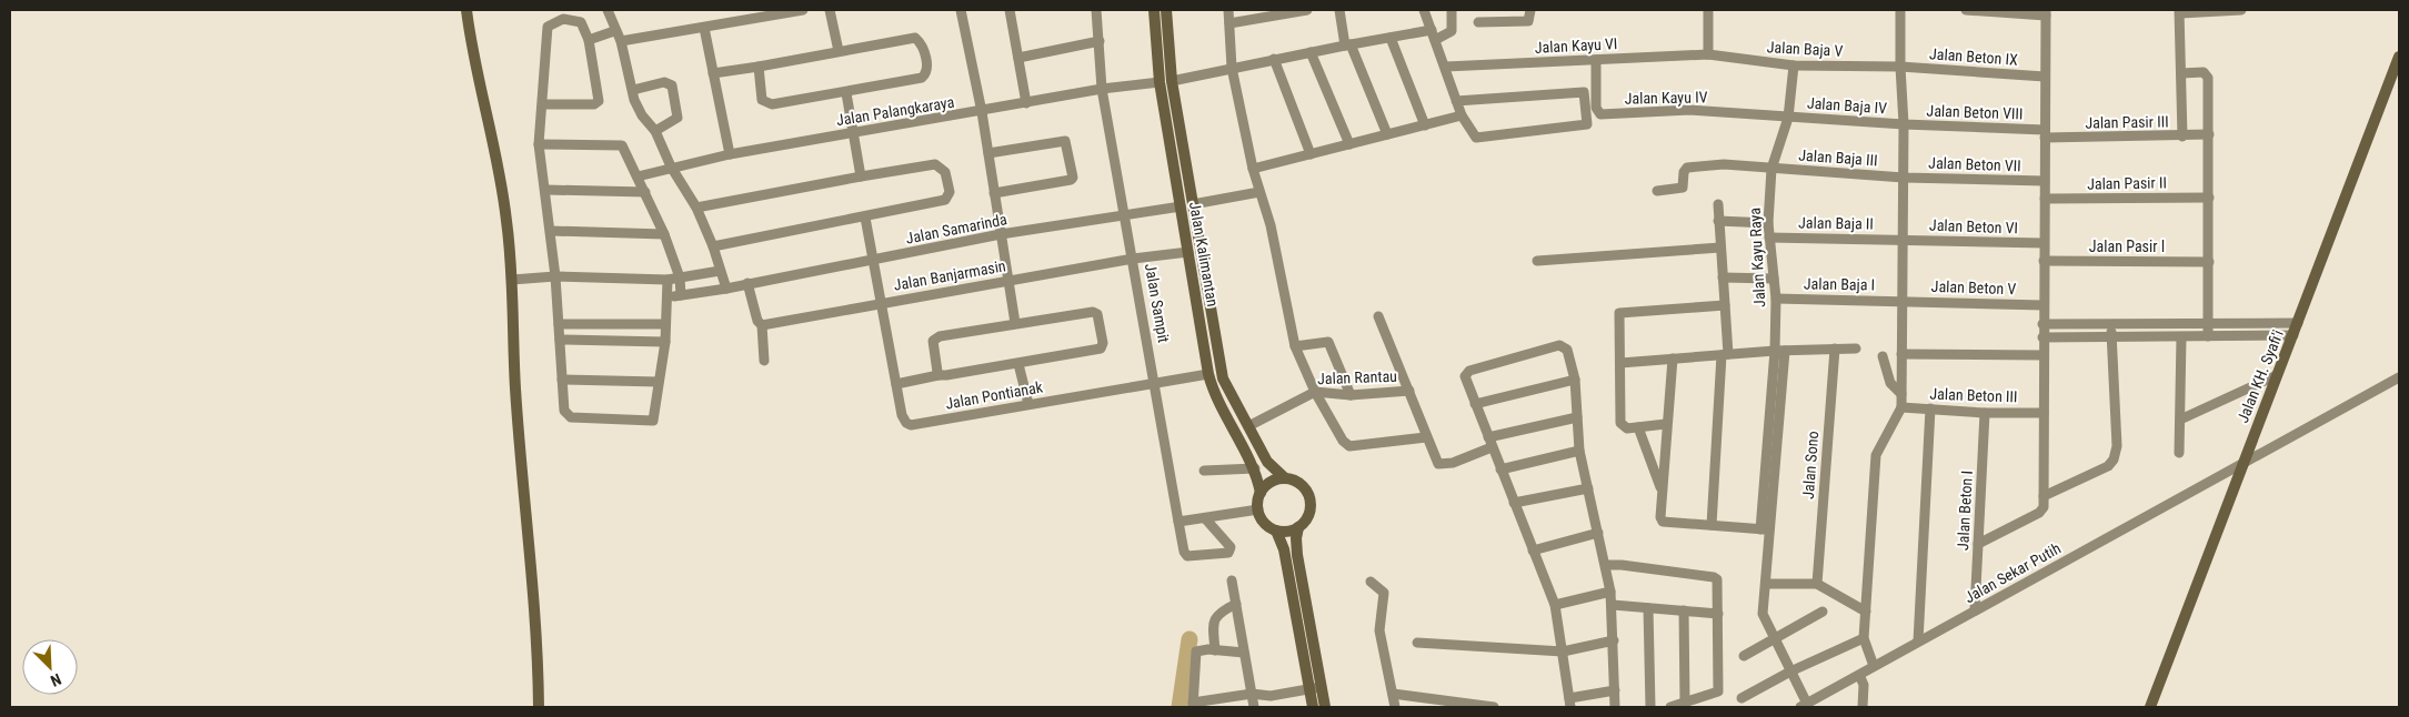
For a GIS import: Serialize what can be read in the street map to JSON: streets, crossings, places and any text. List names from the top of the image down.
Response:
{
  "streets": {
    "main road": ["Jalan Kalimantan", "Jalan KH. Syafi'i"],
    "street": [
      "Jalan Kayu VI",
      "Jalan Baja V",
      "Jalan Beton IX",
      "Jalan Kayu IV",
      "Jalan Baja IV",
      "Jalan Palangkaraya",
      "Jalan Beton VIII",
      "Jalan Pasir III",
      "Jalan Baja III",
      "Jalan Beton VII",
      "Jalan Pasir II",
      "Jalan Baja II",
      "Jalan Beton VI",
      "Jalan Samarinda",
      "Jalan Pasir I",
      "Jalan Kayu Raya",
      "Jalan Banjarmasin",
      "Jalan Baja I",
      "Jalan Beton V",
      "Jalan Sampit",
      "Jalan Rantau",
      "Jalan Pontianak",
      "Jalan Beton III",
      "Jalan Sono",
      "Jalan Beton I",
      "Jalan Sekar Putih"
    ]
  },
  "crossings": [
    ["Jalan Kayu VI", "Jalan Baja V"],
    ["Jalan Kayu VI", "Jalan Kayu IV"],
    ["Jalan Baja V", "Jalan Beton IX"],
    ["Jalan Baja V", "Jalan Kayu Raya"],
    ["Jalan Kayu IV", "Jalan Baja IV"],
    ["Jalan Kayu IV", "Jalan Kayu Raya"],
    ["Jalan Baja IV", "Jalan Beton VIII"],
    ["Jalan Baja IV", "Jalan Kayu Raya"],
    ["Jalan Palangkaraya", "Jalan Kalimantan"],
    ["Jalan Palangkaraya", "Jalan Sampit"],
    ["Jalan Beton VIII", "Jalan Pasir III"],
    ["Jalan Baja III", "Jalan Beton VII"],
    ["Jalan Baja III", "Jalan Kayu Raya"],
    ["Jalan Baja II", "Jalan Beton VI"],
    ["Jalan Baja II", "Jalan Kayu Raya"],
    ["Jalan Samarinda", "Jalan Kalimantan"],
    ["Jalan Samarinda", "Jalan Sampit"],
    ["Jalan Samarinda", "Jalan Pontianak"],
    ["Jalan Kalimantan", "Jalan Banjarmasin"],
    ["Jalan Kalimantan", "Jalan Rantau"],
    ["Jalan Kalimantan", "Jalan Pontianak"],
    ["Jalan Kayu Raya", "Jalan Baja I"],
    ["Jalan Kayu Raya", "Jalan Sekar Putih"],
    ["Jalan Banjarmasin", "Jalan Sampit"],
    ["Jalan Banjarmasin", "Jalan Pontianak"],
    ["Jalan Baja I", "Jalan Beton V"],
    ["Jalan Sampit", "Jalan Pontianak"],
    ["Jalan KH. Syafi'i", "Jalan Sekar Putih"],
    ["Jalan Beton III", "Jalan Beton I"],
    ["Jalan Beton I", "Jalan Sekar Putih"]
  ],
  "north": "bottom right"
}
